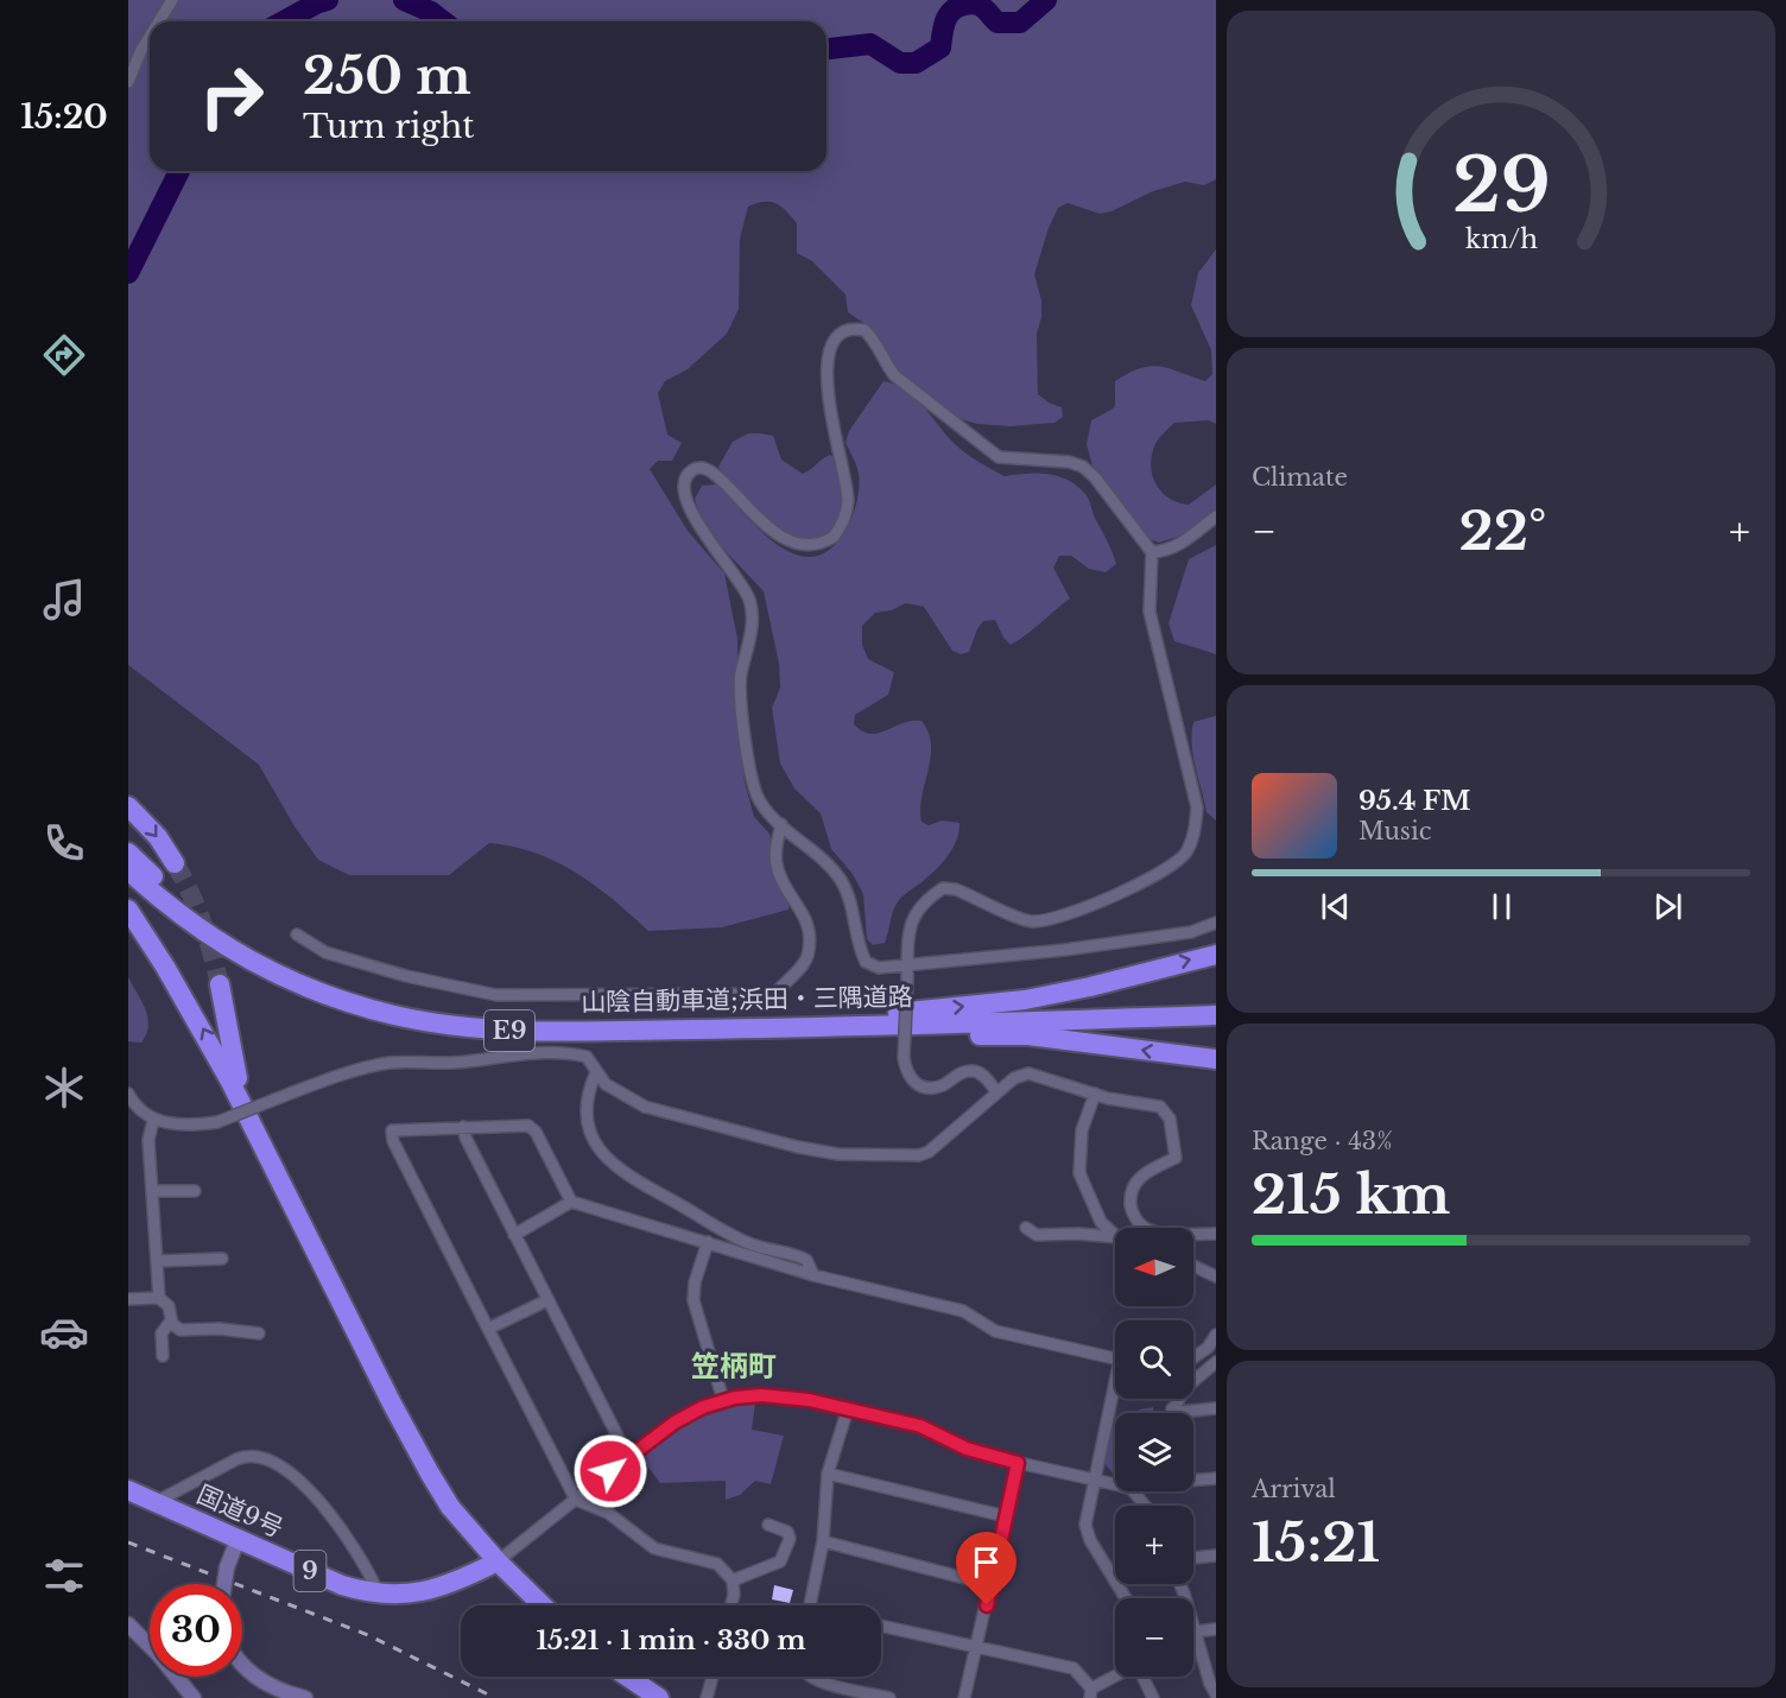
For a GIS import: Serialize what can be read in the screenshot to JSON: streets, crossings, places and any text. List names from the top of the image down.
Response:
{
  "streets": {
    "highway": [
      "山陰自動車道;浜田・三隅道路",
      "E9",
      "国道9号",
      "9"
    ]
  },
  "crossings": [
    ["山陰自動車道;浜田・三隅道路", "E9"]
  ],
  "districts": ["笠柄町"],
  "north": "left",
  "page": {
    "tabs": "15:20",
    "turn": ["250 m", "Turn right"],
    "tile": [
      "Climate",
      ["Range · 43%", "215 km"],
      ["Arrival", "15:21"]
    ],
    "heat": ["−", "22°", "+"],
    "song": ["95.4 FM", "Music"],
    "map_buttons": ["+", "−"],
    "limit": "30",
    "trip": "15:21 · 1 min · 330 m",
    "gauge": ["29", "km/h"]
  }
}
